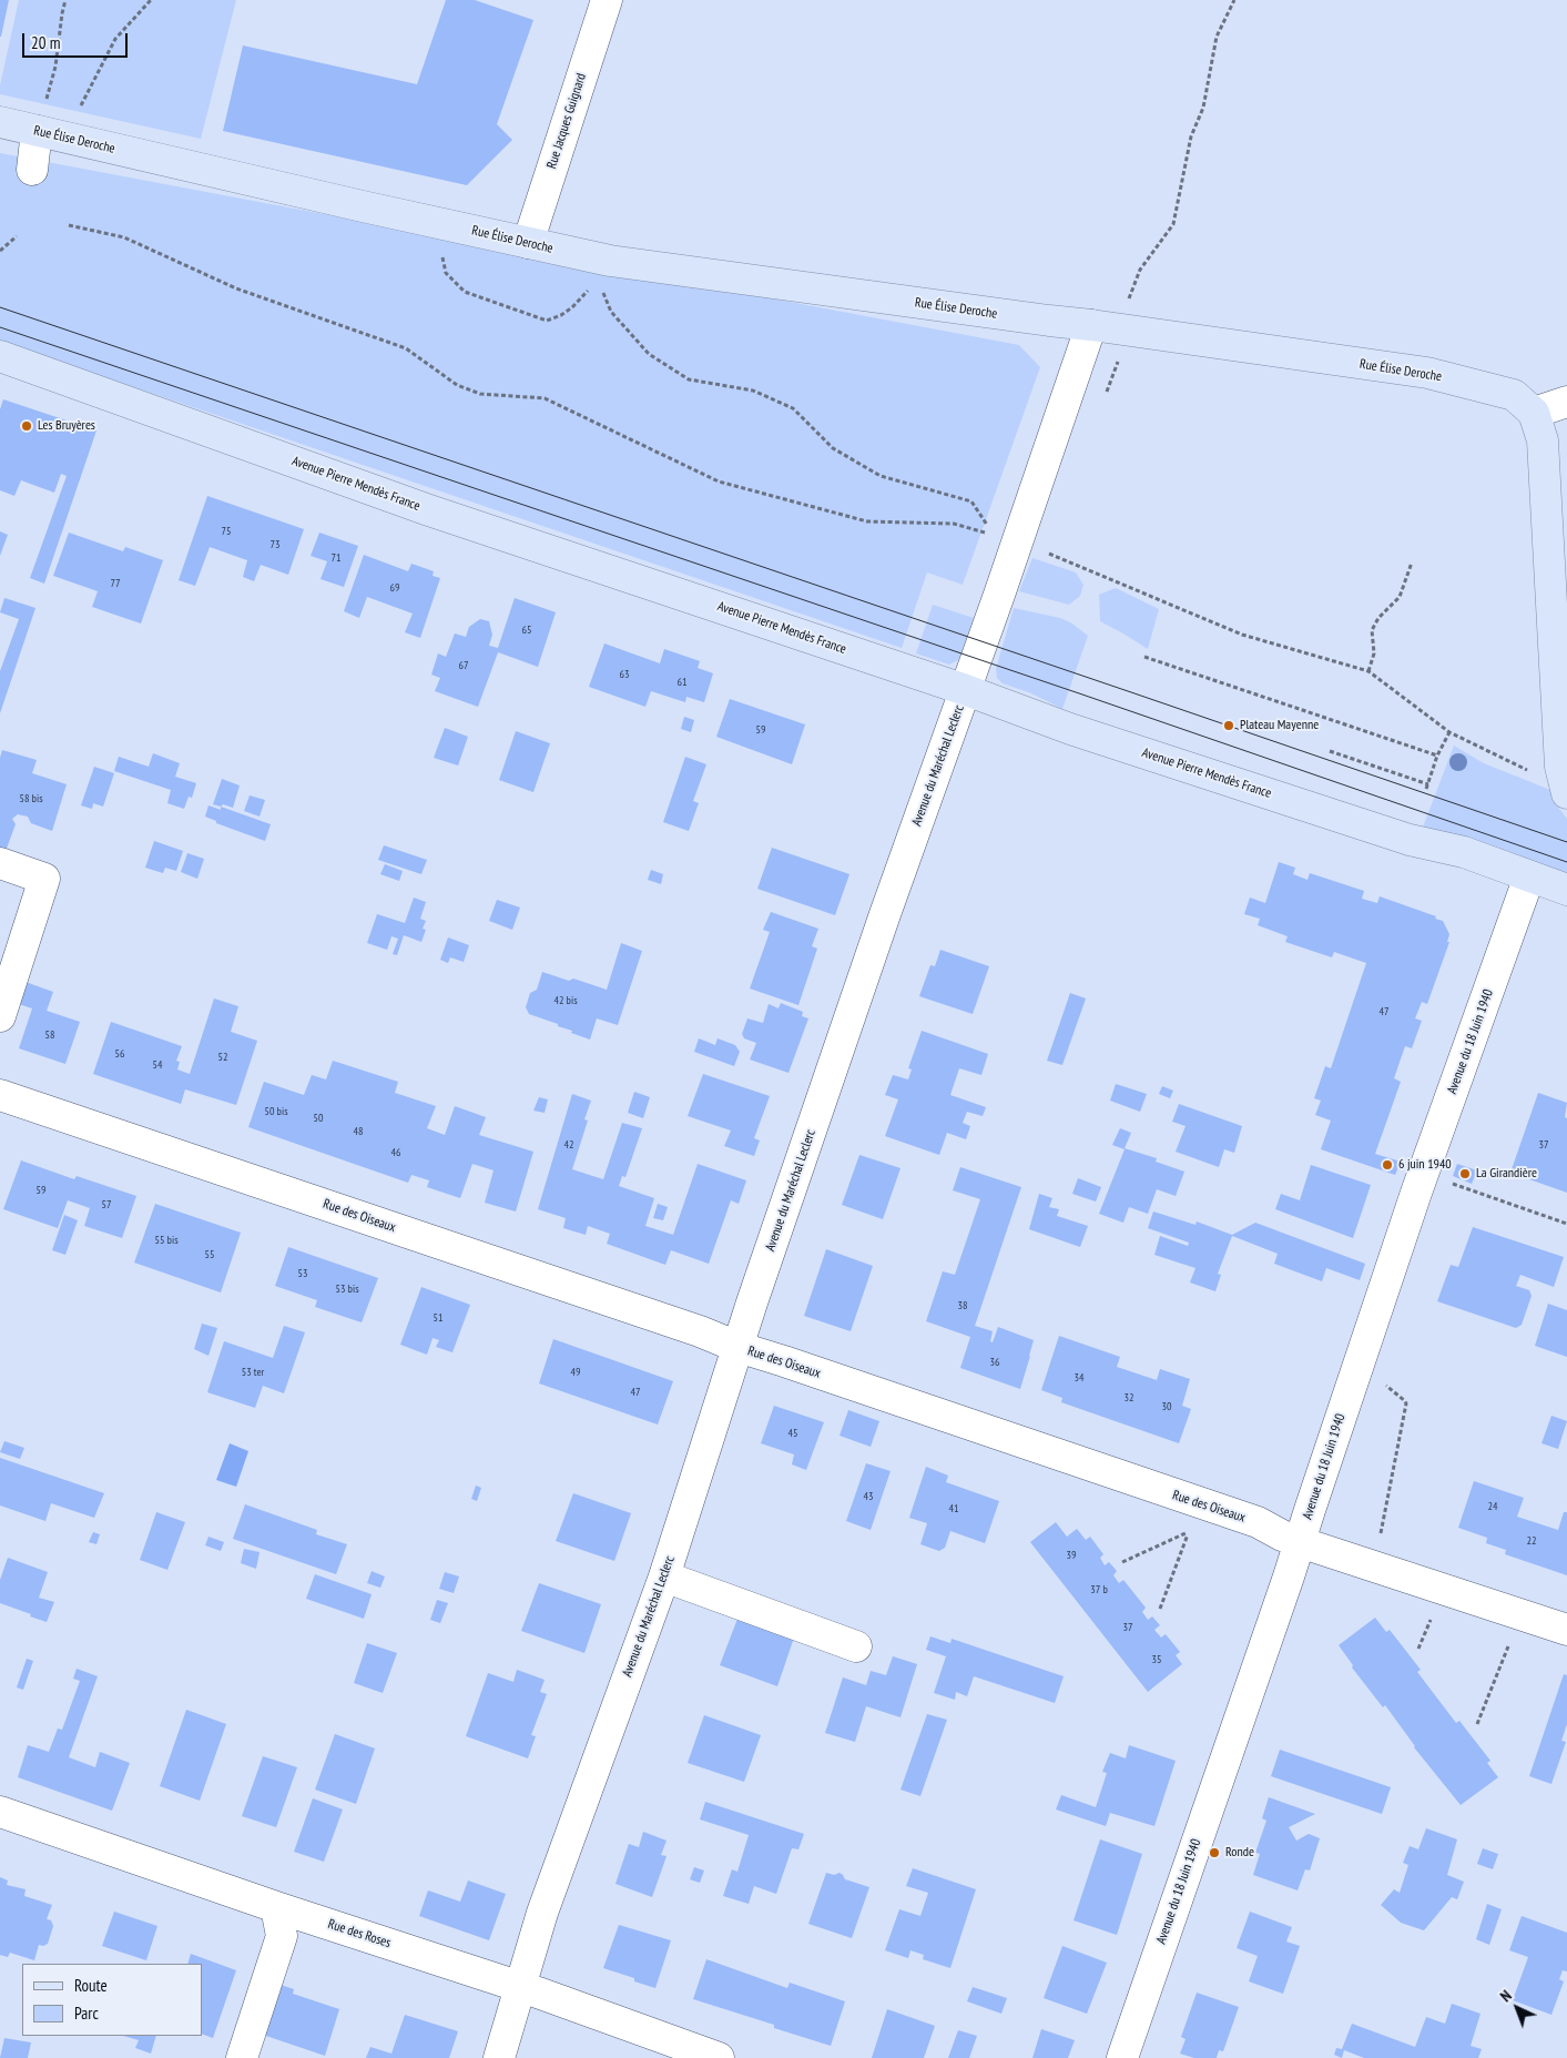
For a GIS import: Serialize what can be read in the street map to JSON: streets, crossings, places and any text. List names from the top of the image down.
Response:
{
  "streets": {
    "main road": ["Rue Élise Deroche", "Avenue Pierre Mendès France"],
    "street": [
      "Rue Jacques Guignard",
      "Avenue du Maréchal Leclerc",
      "Avenue du 18 Juin 1940",
      "Rue des Oiseaux",
      "Rue des Roses"
    ]
  },
  "crossings": [
    ["Rue Jacques Guignard", "Rue Élise Deroche"],
    ["Rue Élise Deroche", "Avenue du Maréchal Leclerc"],
    ["Avenue Pierre Mendès France", "Avenue du Maréchal Leclerc"],
    ["Avenue Pierre Mendès France", "Avenue du 18 Juin 1940"],
    ["Avenue du Maréchal Leclerc", "Rue des Oiseaux"],
    ["Avenue du Maréchal Leclerc", "Rue des Roses"],
    ["Avenue du 18 Juin 1940", "Rue des Oiseaux"]
  ],
  "places": [
    "Les Bruyères",
    "Plateau Mayenne",
    "6 juin 1940",
    "La Girandière",
    "Ronde"
  ],
  "house_numbers": [
    "75",
    "73",
    "71",
    "77",
    "69",
    "65",
    "67",
    "63",
    "61",
    "59",
    "58 bis",
    "42 bis",
    "47",
    "58",
    "56",
    "52",
    "54",
    "50 bis",
    "50",
    "48",
    "42",
    "37",
    "46",
    "59",
    "57",
    "55 bis",
    "55",
    "53",
    "53 bis",
    "38",
    "51",
    "36",
    "53 ter",
    "49",
    "34",
    "47",
    "32",
    "30",
    "45",
    "43",
    "24",
    "41",
    "22",
    "39",
    "37 b",
    "37",
    "35"
  ],
  "legend": ["Route", "Parc"],
  "scale_bar": "20 m",
  "north": "top left"
}
